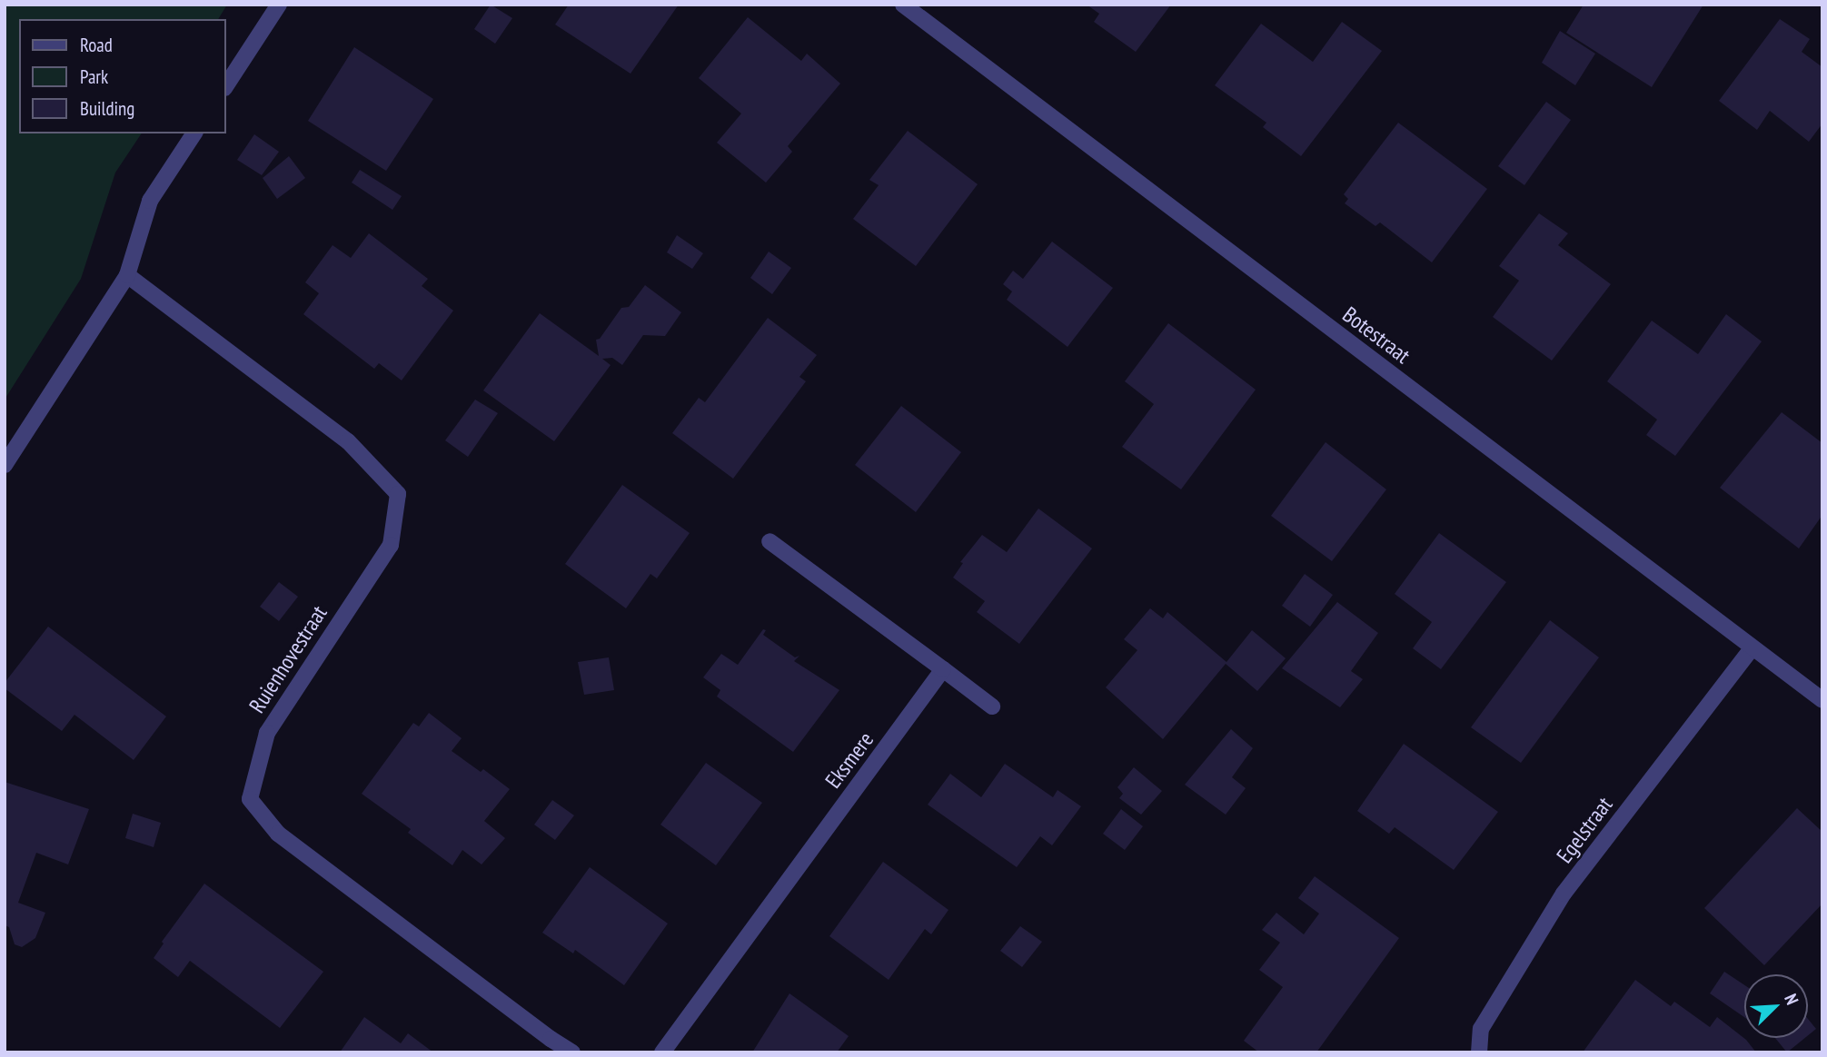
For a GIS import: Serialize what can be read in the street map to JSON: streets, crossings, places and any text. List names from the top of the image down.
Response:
{
  "streets": {
    "street": [
      "Botestraat",
      "Ruienhovestraat",
      "Eksmere",
      "Egelstraat"
    ]
  },
  "crossings": [
    ["Botestraat", "Egelstraat"]
  ],
  "legend": ["Road", "Park", "Building"],
  "north": "top right"
}
